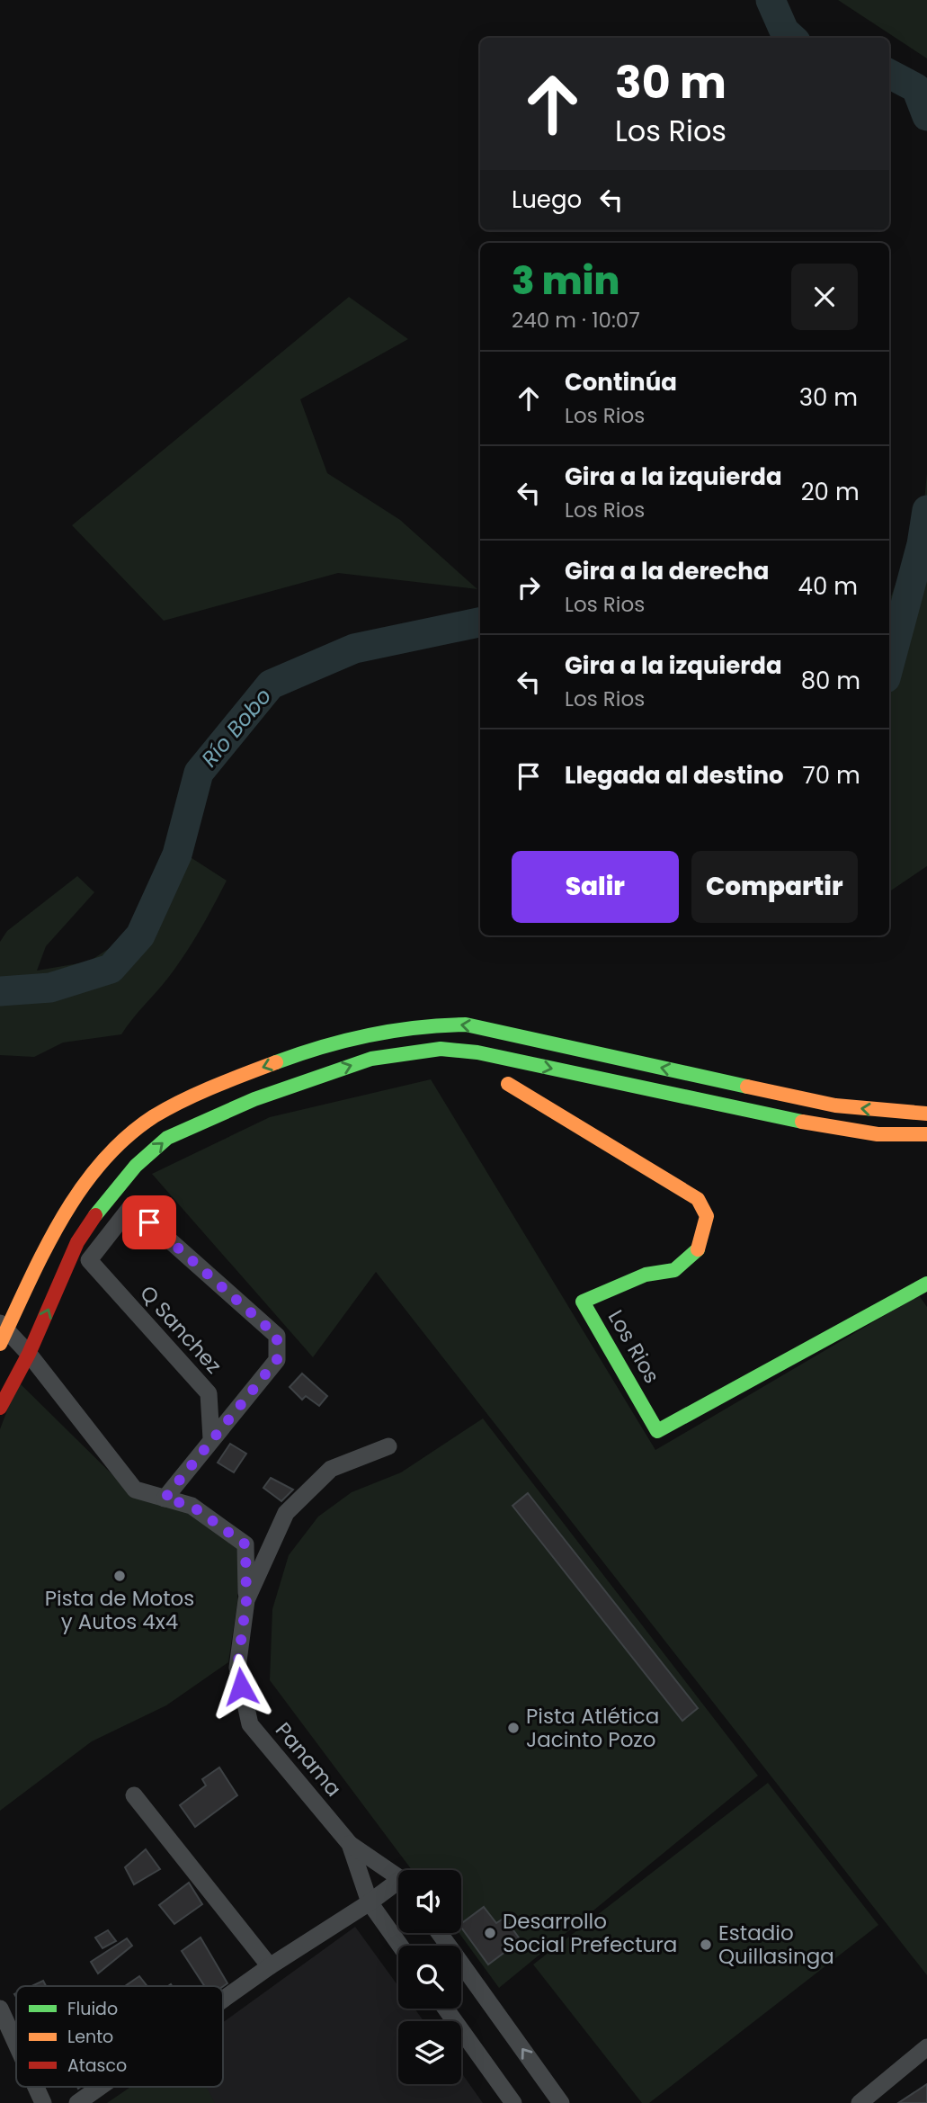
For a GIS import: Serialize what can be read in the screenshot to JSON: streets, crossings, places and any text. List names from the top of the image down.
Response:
{
  "streets": {
    "main road": ["Los Rios"],
    "street": ["Q Sanchez", "Panama"]
  },
  "water": ["Río Bobo"],
  "places": [
    "Pista de Motos y Autos 4x4",
    "Pista Atlética Jacinto Pozo",
    "Desarrollo Social Prefectura",
    "Estadio Quillasinga"
  ],
  "legend": ["Fluido", "Lento", "Atasco"],
  "page": {
    "turn": ["30 m", "Los Rios"],
    "then": "Luego",
    "heading": ["3 min", "240 m · 10:07"],
    "list": [
      {
        "name": "Continúa",
        "note": "Los Rios",
        "value": "30 m"
      },
      {
        "name": "Gira a la izquierda",
        "note": "Los Rios",
        "value": "20 m"
      },
      {
        "name": "Gira a la derecha",
        "note": "Los Rios",
        "value": "40 m"
      },
      {
        "name": "Gira a la izquierda",
        "note": "Los Rios",
        "value": "80 m"
      },
      {
        "name": "Llegada al destino",
        "value": "70 m"
      }
    ],
    "buttons": ["Salir", "Compartir"]
  }
}
